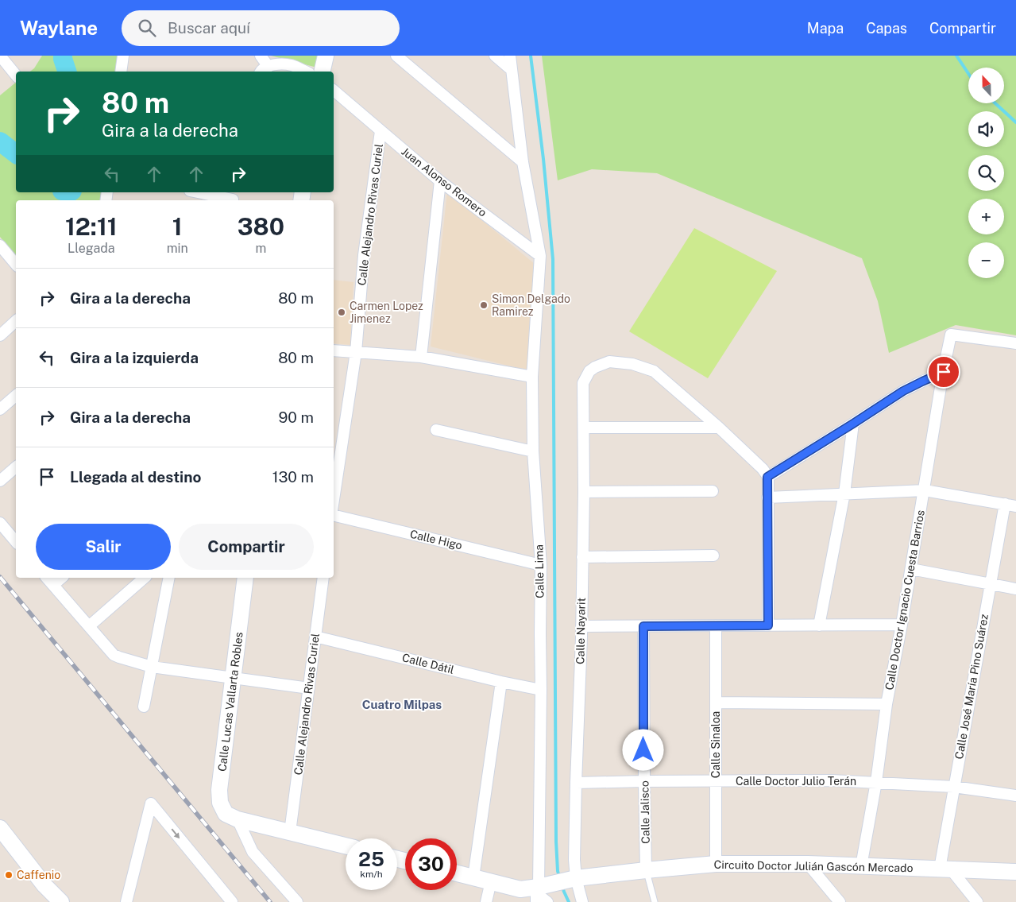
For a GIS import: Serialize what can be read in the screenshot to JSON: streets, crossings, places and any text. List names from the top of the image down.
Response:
{
  "streets": {
    "street": [
      "Juan Alonso Romero",
      "Calle Alejandro Rivas Curiel",
      "Calle Higo",
      "Calle Lima",
      "Calle Doctor Ignacio Cuesta Barrios",
      "Calle Nayarit",
      "Calle Dátil",
      "Calle José María Pino Suárez",
      "Calle Lucas Vallarta Robles",
      "Calle Sinaloa",
      "Calle Doctor Julio Terán",
      "Calle Jalisco",
      "Circuito Doctor Julián Gascón Mercado"
    ]
  },
  "crossings": [
    ["Juan Alonso Romero", "Calle Alejandro Rivas Curiel"],
    ["Juan Alonso Romero", "Calle Lima"],
    ["Calle Alejandro Rivas Curiel", "Calle Dátil"],
    ["Calle Higo", "Calle Lima"],
    ["Calle Lima", "Calle Dátil"],
    ["Calle Lima", "Circuito Doctor Julián Gascón Mercado"],
    ["Calle Doctor Ignacio Cuesta Barrios", "Calle Doctor Julio Terán"],
    ["Calle Doctor Ignacio Cuesta Barrios", "Circuito Doctor Julián Gascón Mercado"],
    ["Calle Nayarit", "Calle Doctor Julio Terán"],
    ["Calle Nayarit", "Circuito Doctor Julián Gascón Mercado"],
    ["Calle José María Pino Suárez", "Calle Doctor Julio Terán"],
    ["Calle José María Pino Suárez", "Circuito Doctor Julián Gascón Mercado"],
    ["Calle Sinaloa", "Calle Doctor Julio Terán"],
    ["Calle Sinaloa", "Circuito Doctor Julián Gascón Mercado"],
    ["Calle Doctor Julio Terán", "Calle Jalisco"],
    ["Calle Jalisco", "Circuito Doctor Julián Gascón Mercado"]
  ],
  "districts": ["Cuatro Milpas"],
  "places": ["Simon Delgado Ramirez", "Carmen Lopez Jimenez", "Caffenio"],
  "north": "top",
  "page": {
    "header": "Waylane",
    "search": "Buscar aquí",
    "nav": ["Mapa", "Capas", "Compartir"],
    "map_buttons": ["+", "−"],
    "turn": ["80 m", "Gira a la derecha"],
    "eta": [
      "12:11",
      "Llegada",
      "1",
      "min",
      "380",
      "m"
    ],
    "list": [
      {
        "name": "Gira a la derecha",
        "value": "80 m"
      },
      {
        "name": "Gira a la izquierda",
        "value": "80 m"
      },
      {
        "name": "Gira a la derecha",
        "value": "90 m"
      },
      {
        "name": "Llegada al destino",
        "value": "130 m"
      }
    ],
    "buttons": ["Salir", "Compartir"],
    "speed": "25 km/h",
    "limit": "30"
  }
}
